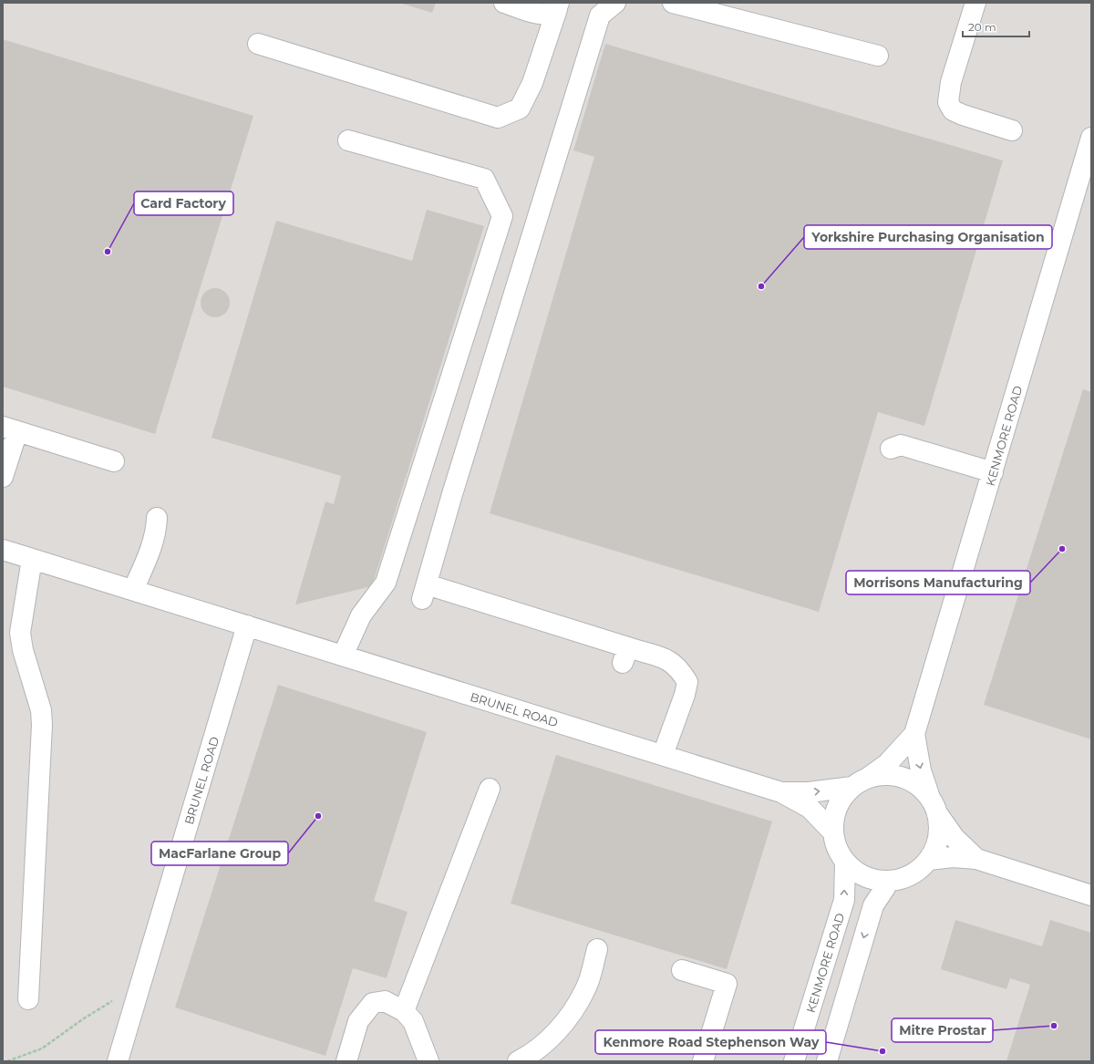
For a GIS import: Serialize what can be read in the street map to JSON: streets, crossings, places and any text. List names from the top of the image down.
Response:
{
  "streets": {
    "street": ["KENMORE ROAD", "BRUNEL ROAD"]
  },
  "crossings": [
    ["KENMORE ROAD", "BRUNEL ROAD"]
  ],
  "places": [
    "Card Factory",
    "Yorkshire Purchasing Organisation",
    "Morrisons Manufacturing",
    "MacFarlane Group",
    "Mitre Prostar",
    "Kenmore Road Stephenson Way"
  ],
  "scale_bar": "20 m"
}
